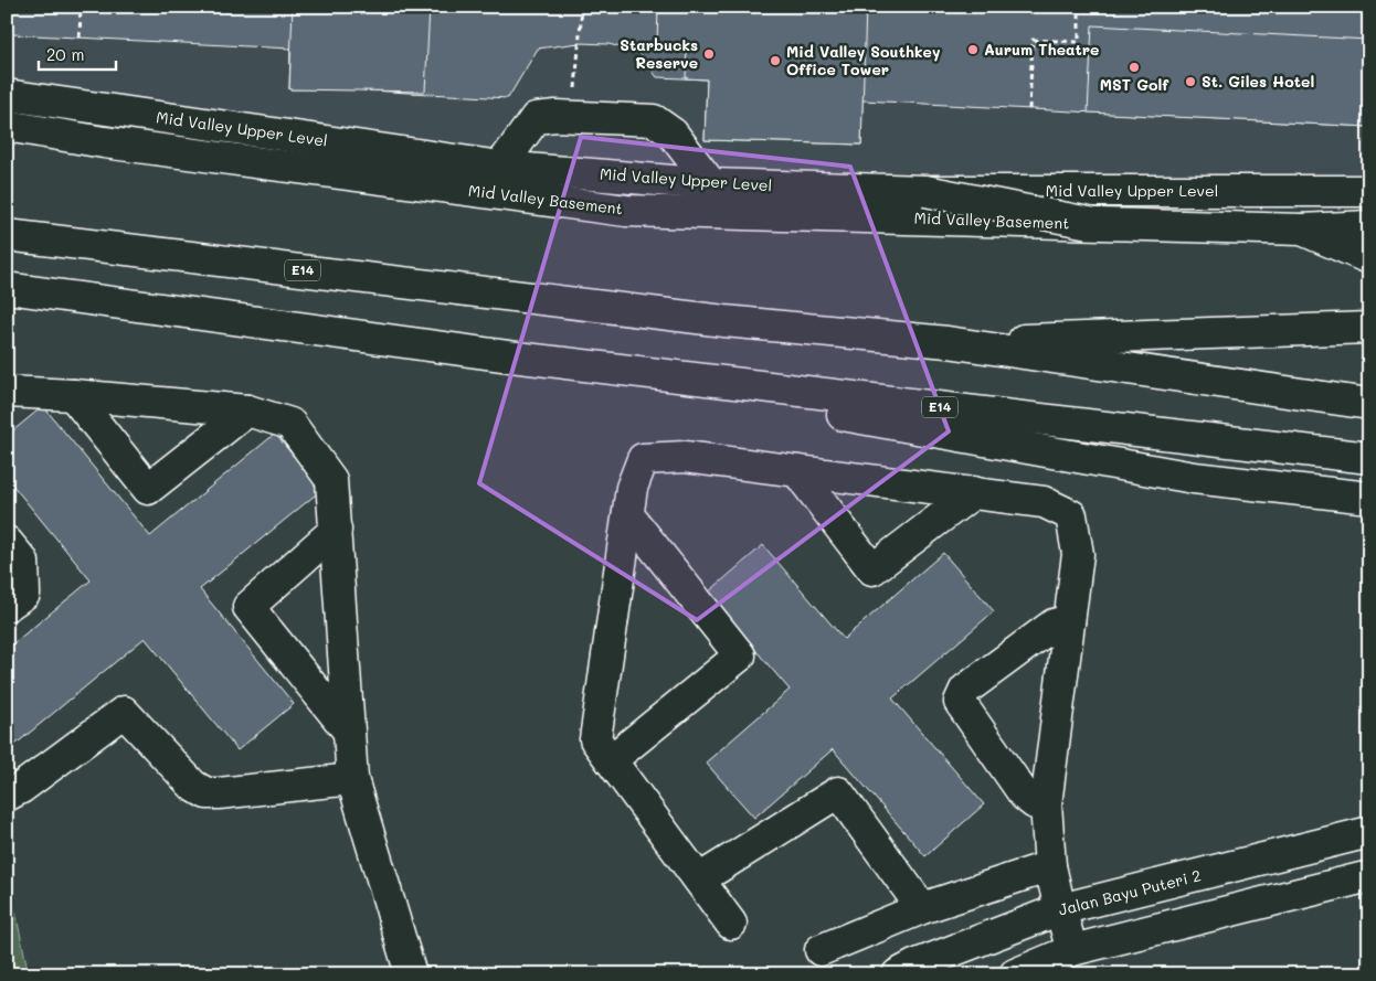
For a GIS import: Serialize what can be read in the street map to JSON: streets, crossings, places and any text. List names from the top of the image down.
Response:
{
  "streets": {
    "main road": [
      "Mid Valley Upper Level",
      "Mid Valley Basement",
      "E14",
      "Jalan Bayu Puteri 2"
    ]
  },
  "places": [
    "Aurum Theatre",
    "Starbucks Reserve",
    "Mid Valley Southkey Office Tower",
    "MST Golf",
    "St. Giles Hotel"
  ],
  "scale_bar": "20 m"
}
